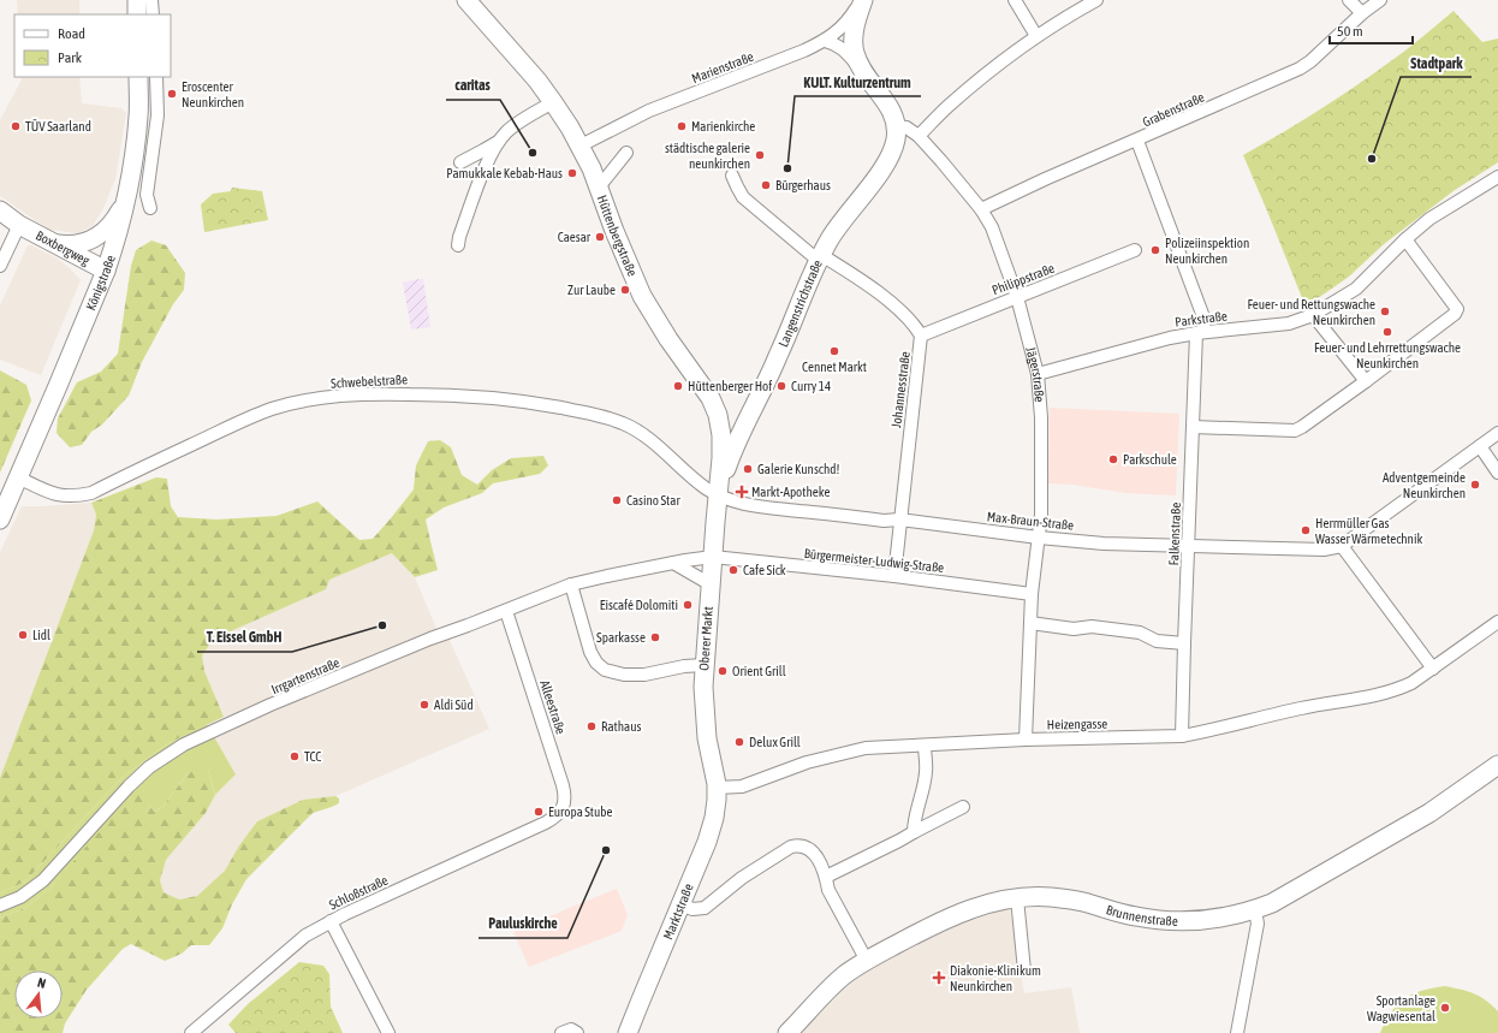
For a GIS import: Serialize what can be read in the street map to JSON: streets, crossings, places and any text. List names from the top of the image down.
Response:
{
  "streets": {
    "street": [
      "Marienstraße",
      "Grabenstraße",
      "Hüttenbergstraße",
      "Boxbergweg",
      "Philippstraße",
      "Königstraße",
      "Langenstrichstraße",
      "Parkstraße",
      "Jägerstraße",
      "Schwebelstraße",
      "Johannesstraße",
      "Max-Braun-Straße",
      "Falkenstraße",
      "Bürgermeister-Ludwig-Straße",
      "Oberer Markt",
      "Irrgartenstraße",
      "Alleestraße",
      "Heizengasse",
      "Schloßstraße",
      "Marktstraße",
      "Brunnenstraße"
    ]
  },
  "crossings": [
    ["Marienstraße", "Hüttenbergstraße"],
    ["Grabenstraße", "Jägerstraße"],
    ["Grabenstraße", "Falkenstraße"],
    ["Hüttenbergstraße", "Langenstrichstraße"],
    ["Hüttenbergstraße", "Schwebelstraße"],
    ["Hüttenbergstraße", "Max-Braun-Straße"],
    ["Hüttenbergstraße", "Oberer Markt"],
    ["Boxbergweg", "Königstraße"],
    ["Philippstraße", "Jägerstraße"],
    ["Philippstraße", "Johannesstraße"],
    ["Königstraße", "Schwebelstraße"],
    ["Langenstrichstraße", "Jägerstraße"],
    ["Langenstrichstraße", "Schwebelstraße"],
    ["Langenstrichstraße", "Johannesstraße"],
    ["Langenstrichstraße", "Max-Braun-Straße"],
    ["Langenstrichstraße", "Oberer Markt"],
    ["Parkstraße", "Jägerstraße"],
    ["Parkstraße", "Falkenstraße"],
    ["Jägerstraße", "Max-Braun-Straße"],
    ["Jägerstraße", "Bürgermeister-Ludwig-Straße"],
    ["Jägerstraße", "Heizengasse"],
    ["Schwebelstraße", "Max-Braun-Straße"],
    ["Schwebelstraße", "Oberer Markt"],
    ["Johannesstraße", "Max-Braun-Straße"],
    ["Johannesstraße", "Bürgermeister-Ludwig-Straße"],
    ["Max-Braun-Straße", "Falkenstraße"],
    ["Max-Braun-Straße", "Oberer Markt"],
    ["Falkenstraße", "Heizengasse"],
    ["Bürgermeister-Ludwig-Straße", "Oberer Markt"],
    ["Bürgermeister-Ludwig-Straße", "Irrgartenstraße"],
    ["Oberer Markt", "Irrgartenstraße"],
    ["Oberer Markt", "Heizengasse"],
    ["Oberer Markt", "Marktstraße"],
    ["Irrgartenstraße", "Alleestraße"],
    ["Alleestraße", "Schloßstraße"],
    ["Heizengasse", "Marktstraße"]
  ],
  "places": {
    "other": [
      "Eroscenter Neunkirchen",
      "TÜV Saarland",
      "Marienkirche",
      "caritas",
      "städtische galerie neunkirchen",
      "Stadtpark",
      "KULT. Kulturzentrum",
      "Pamukkale Kebab-Haus",
      "Bürgerhaus",
      "Caesar",
      "Polizeiinspektion Neunkirchen",
      "Zur Laube",
      "Feuer- und Rettungswache Neunkirchen",
      "Feuer- und Lehrrettungswache Neunkirchen",
      "Cennet Markt",
      "Hüttenberger Hof",
      "Curry 14",
      "Parkschule",
      "Galerie Kunschd!",
      "Adventgemeinde Neunkirchen",
      "Casino Star",
      "Herrmüller Gas Wasser Wärmetechnik",
      "Cafe Sick",
      "Eiscafé Dolomiti",
      "T. Eissel GmbH",
      "Lidl",
      "Sparkasse",
      "Orient Grill",
      "Aldi Süd",
      "Rathaus",
      "Delux Grill",
      "TCC",
      "Europa Stube",
      "Pauluskirche",
      "Sportanlage Wagwiesental"
    ],
    "health": ["Markt-Apotheke", "Diakonie-Klinikum Neunkirchen"]
  },
  "legend": ["Road", "Park"],
  "scale_bar": "50 m",
  "north": "top"
}
